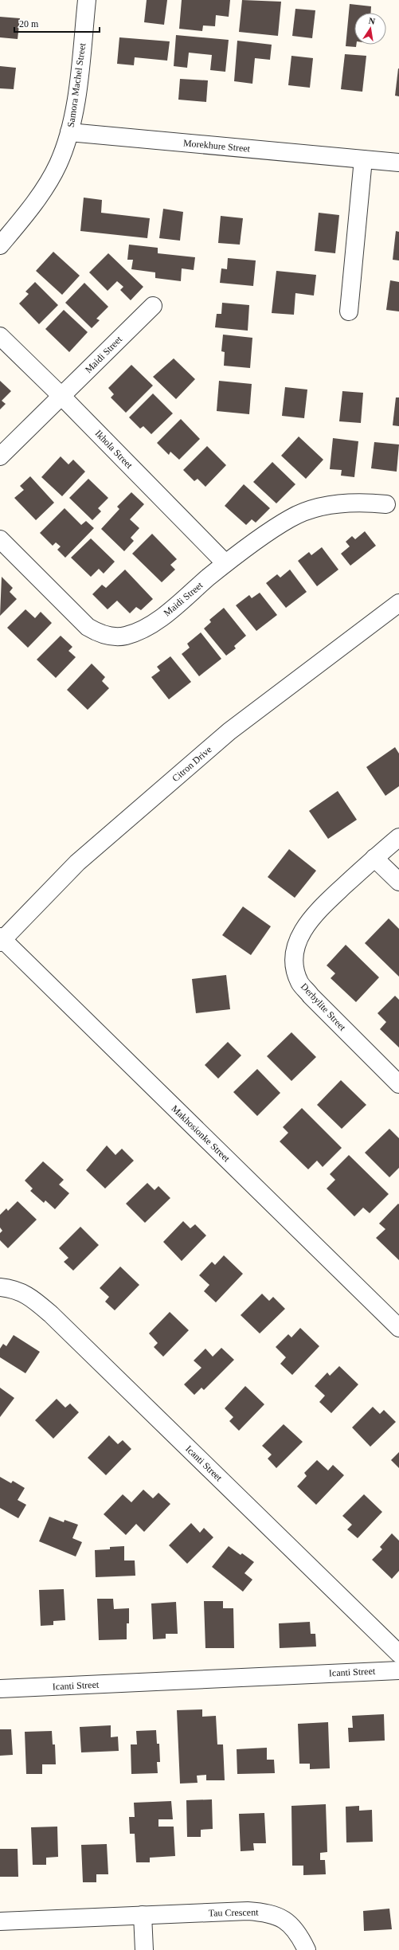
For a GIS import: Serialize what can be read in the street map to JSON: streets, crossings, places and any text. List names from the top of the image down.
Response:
{
  "streets": {
    "street": [
      "Samora Machel Street",
      "Morekhure Street",
      "Maidi Street",
      "Ikhola Street",
      "Citron Drive",
      "Derbylite Street",
      "Makhosionke Street",
      "Icanti Street",
      "Tau Crescent"
    ]
  },
  "crossings": [
    ["Samora Machel Street", "Morekhure Street"],
    ["Maidi Street", "Ikhola Street"],
    ["Citron Drive", "Makhosionke Street"]
  ],
  "scale_bar": "20 m",
  "north": "top"
}
